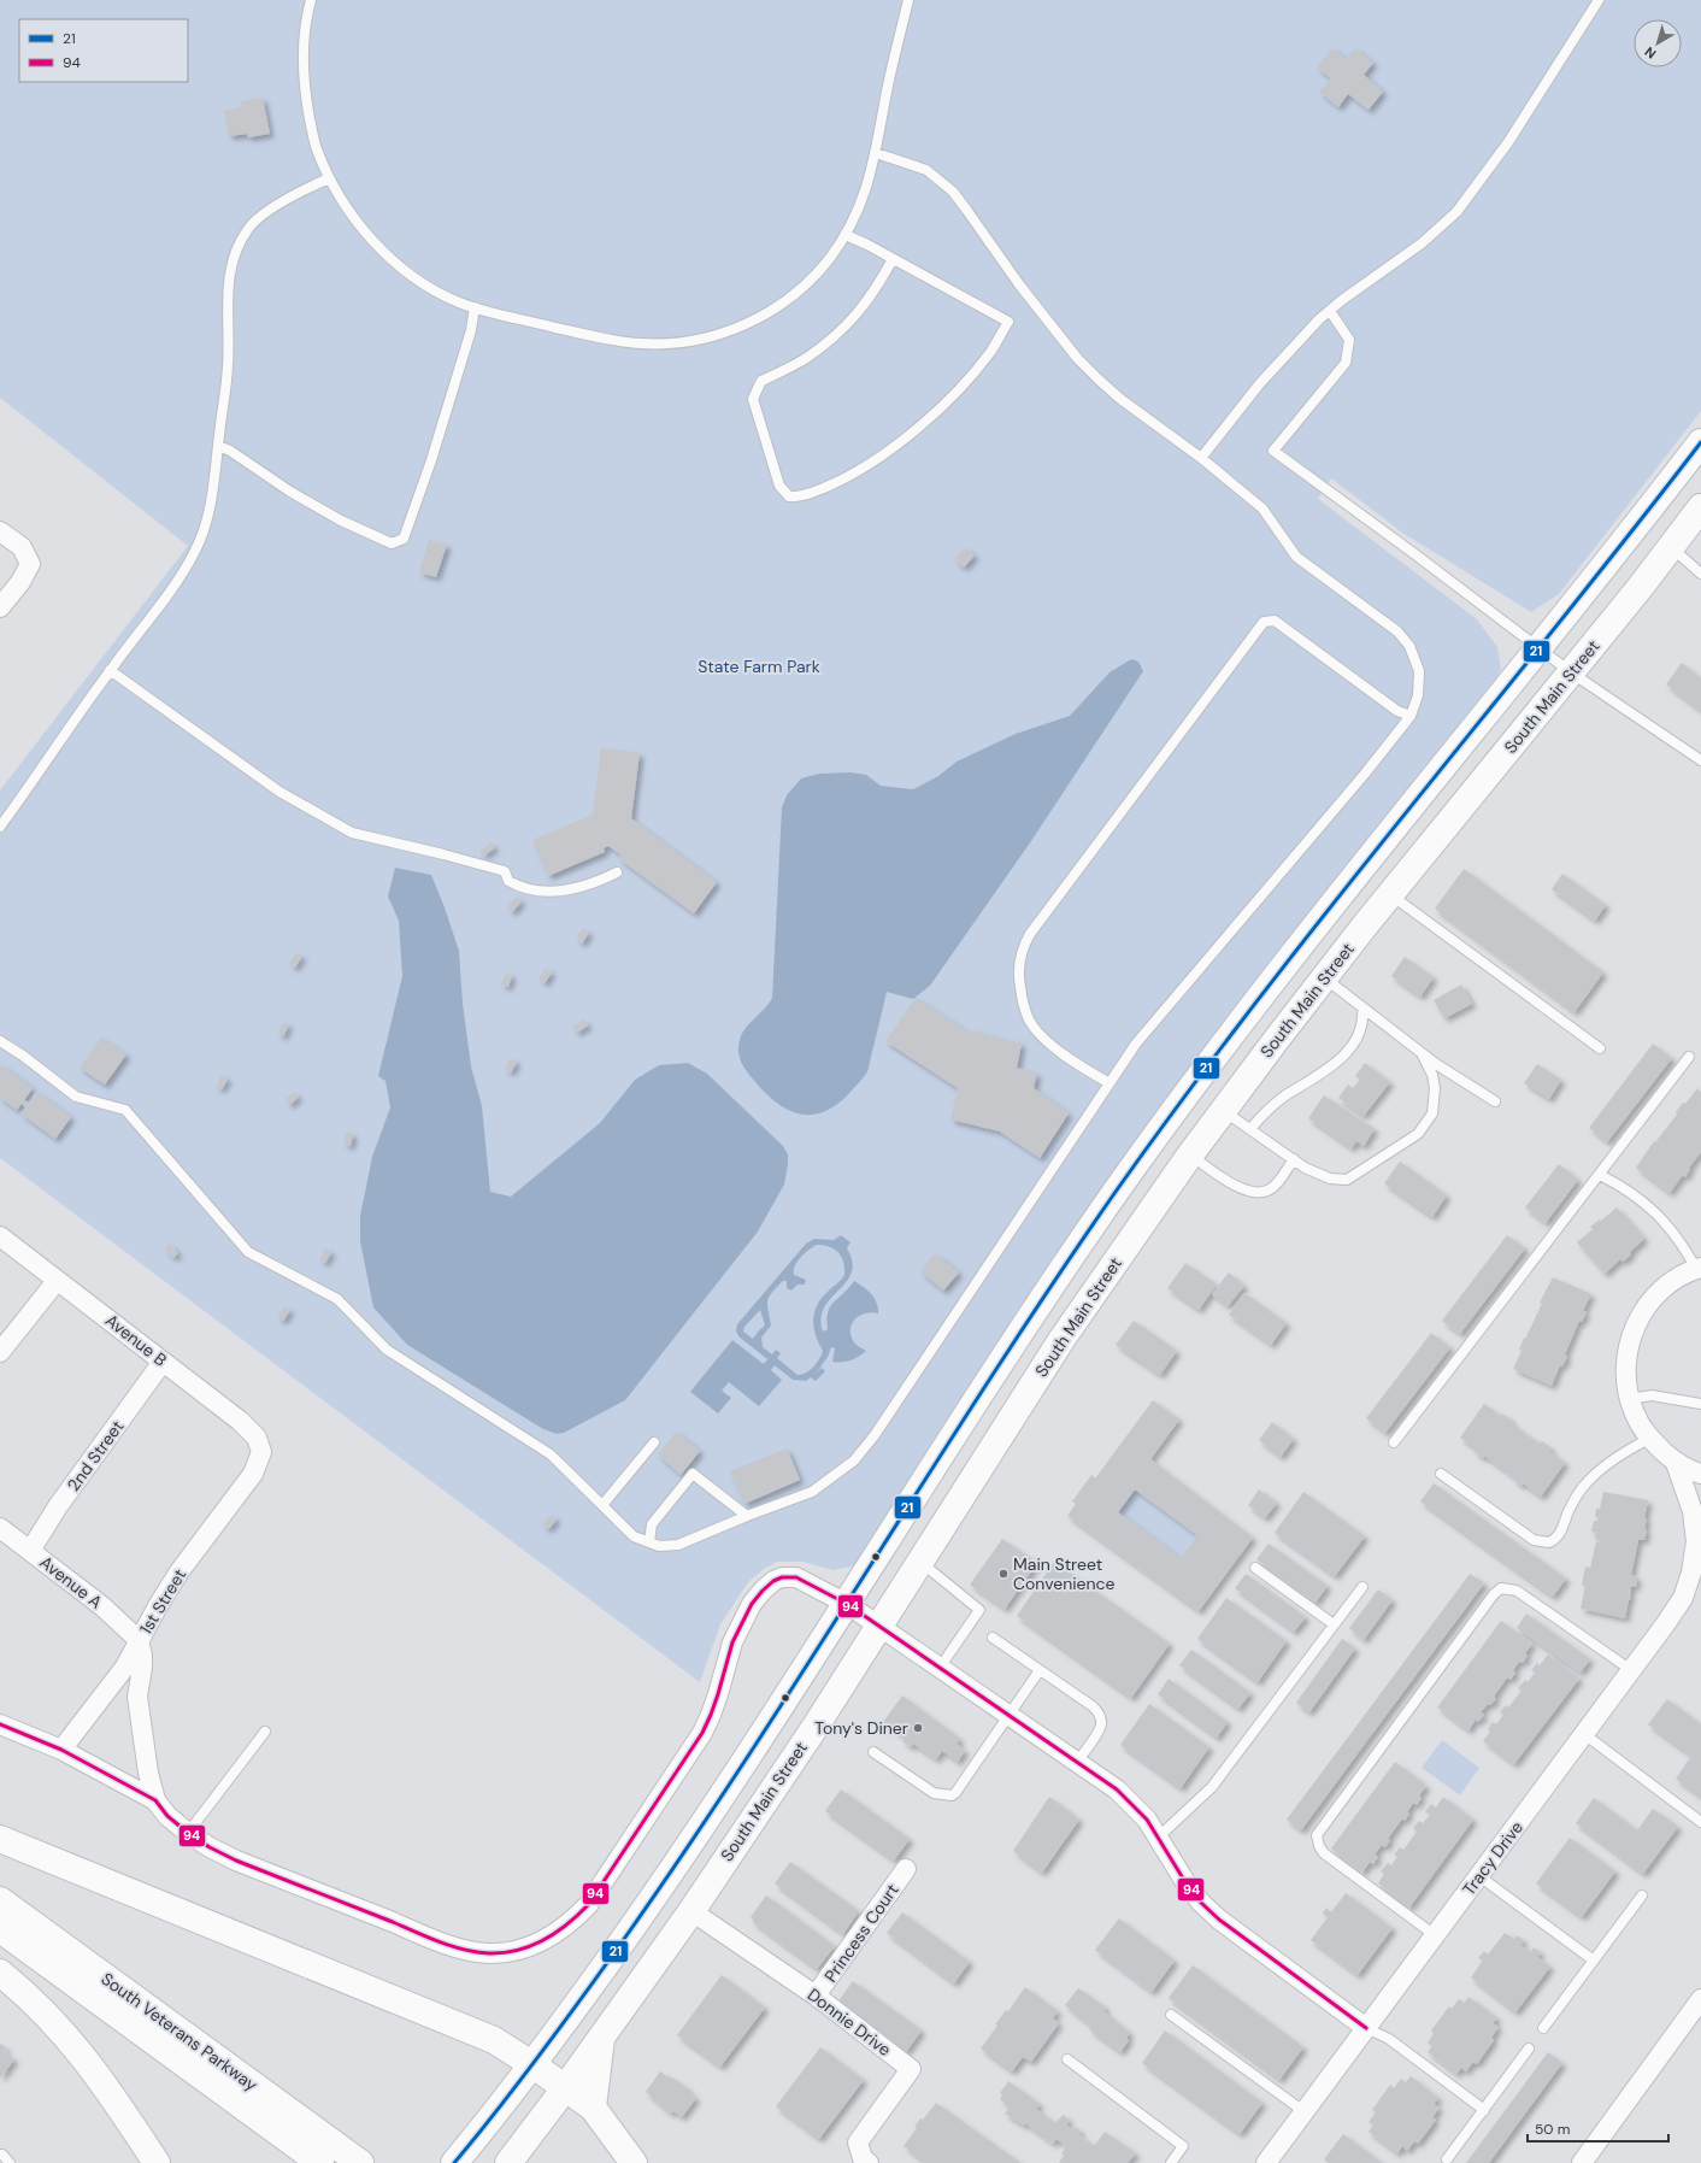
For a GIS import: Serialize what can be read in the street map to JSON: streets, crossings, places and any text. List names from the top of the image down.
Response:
{
  "streets": {
    "highway": ["South Main Street", "South Veterans Parkway"],
    "street": [
      "Avenue B",
      "2nd Street",
      "Avenue A",
      "1st Street",
      "Tracy Drive",
      "Princess Court",
      "Donnie Drive"
    ]
  },
  "crossings": [
    ["South Main Street", "Donnie Drive"],
    ["Avenue B", "2nd Street"],
    ["Avenue B", "1st Street"],
    ["2nd Street", "Avenue A"],
    ["Avenue A", "1st Street"],
    ["Princess Court", "Donnie Drive"]
  ],
  "parks": ["State Farm Park"],
  "places": ["Main Street Convenience", "Tony's Diner"],
  "lines": ["transit line 21", "transit line 94"],
  "legend": ["21", "94"],
  "scale_bar": "50 m",
  "north": "bottom left"
}
